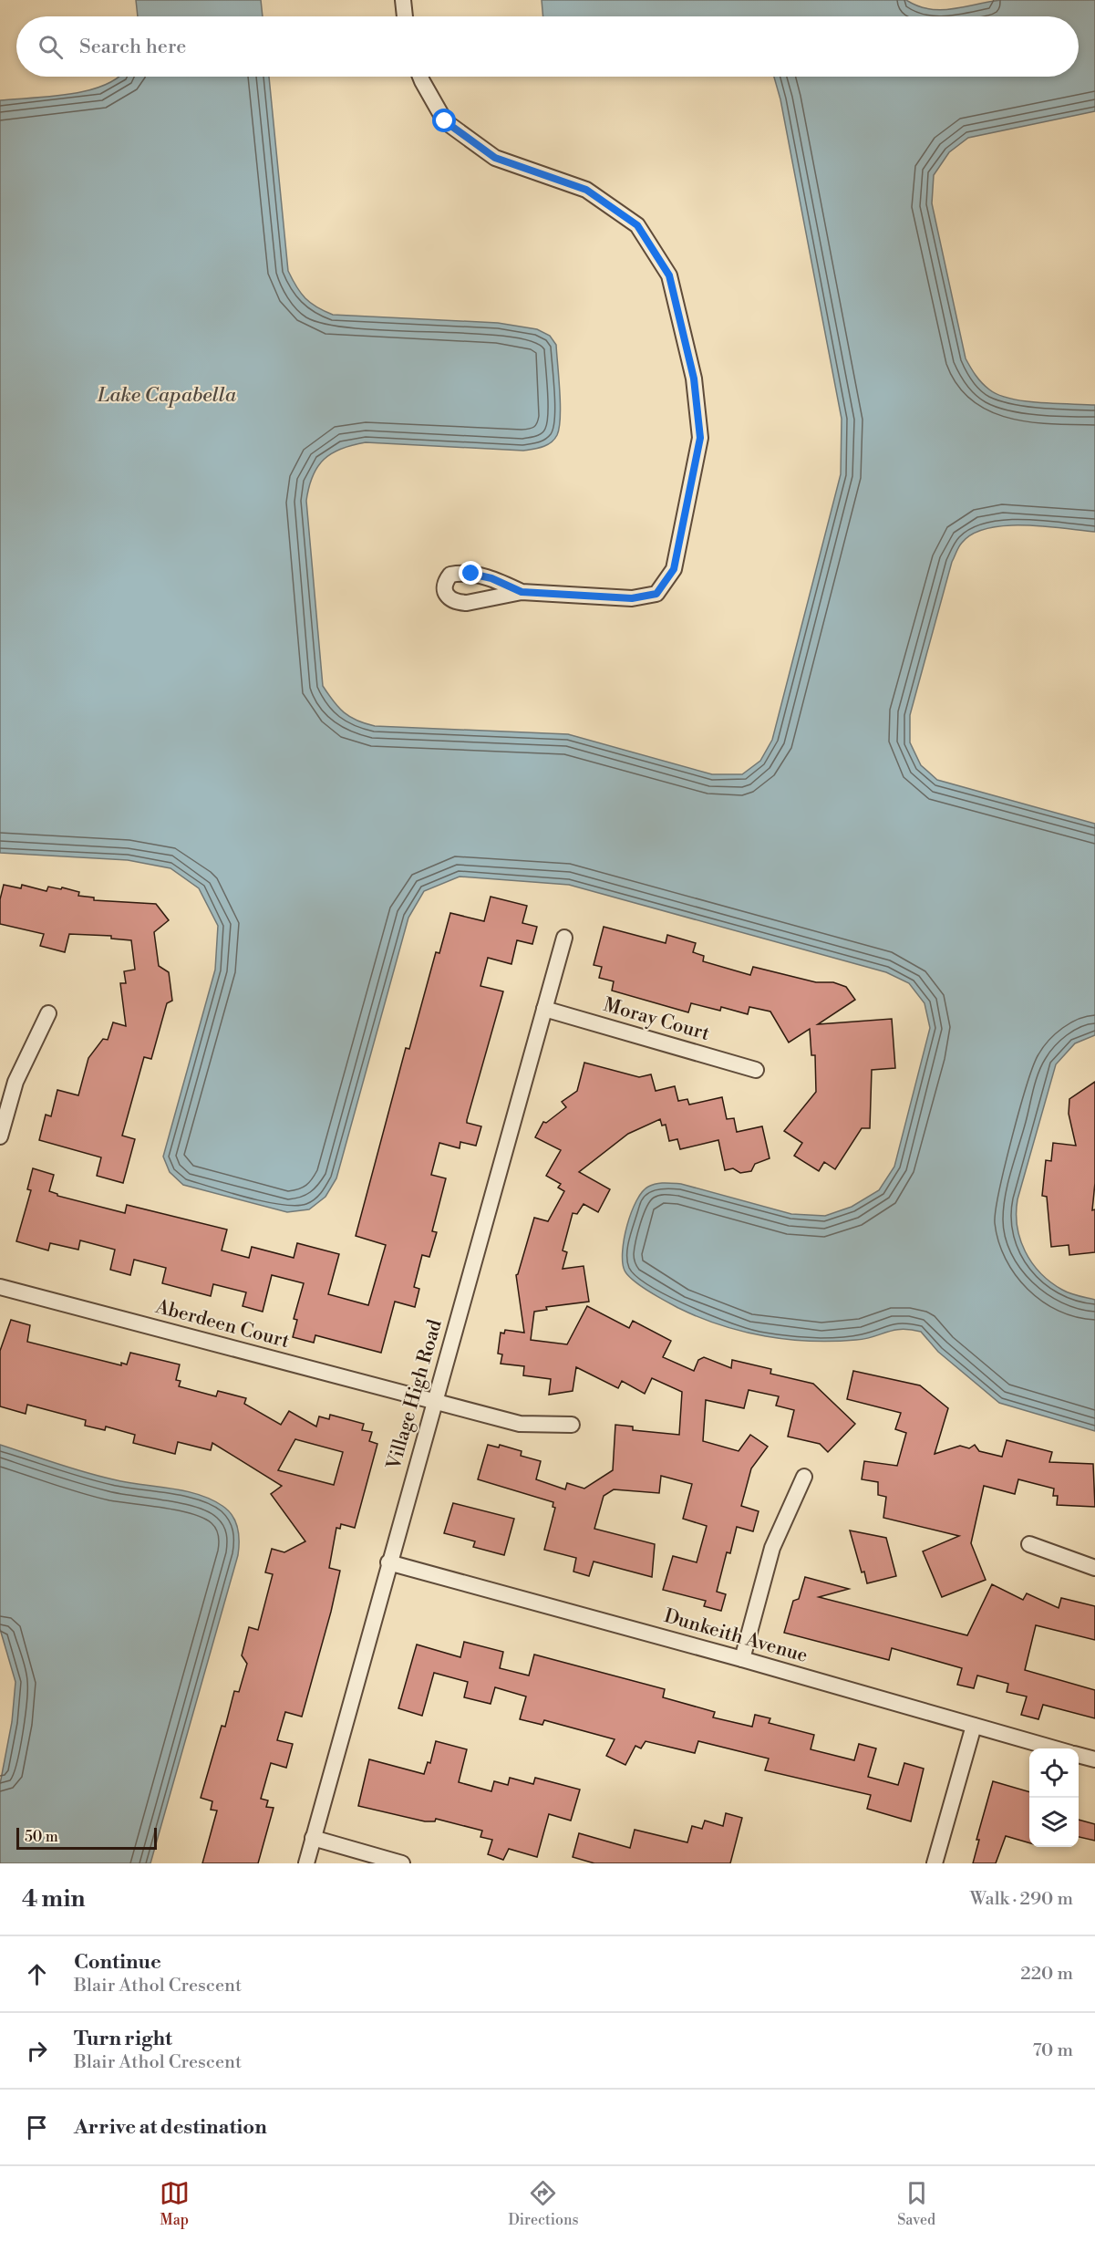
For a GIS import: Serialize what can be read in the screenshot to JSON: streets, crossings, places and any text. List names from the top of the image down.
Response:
{
  "streets": {
    "street": [
      "Moray Court",
      "Aberdeen Court",
      "Village High Road",
      "Dunkeith Avenue"
    ]
  },
  "crossings": [
    ["Moray Court", "Village High Road"],
    ["Aberdeen Court", "Village High Road"],
    ["Village High Road", "Dunkeith Avenue"]
  ],
  "water": ["Lake Capabella"],
  "scale_bar": "50 m",
  "page": {
    "search": "Search here",
    "scale": "50 m",
    "heading": ["4 min", "Walk · 290 m"],
    "list": [
      ["Continue", "Blair Athol Crescent", "220 m"],
      ["Turn right", "Blair Athol Crescent", "70 m"],
      "Arrive at destination"
    ],
    "nav": ["Map", "Directions", "Saved"]
  }
}
